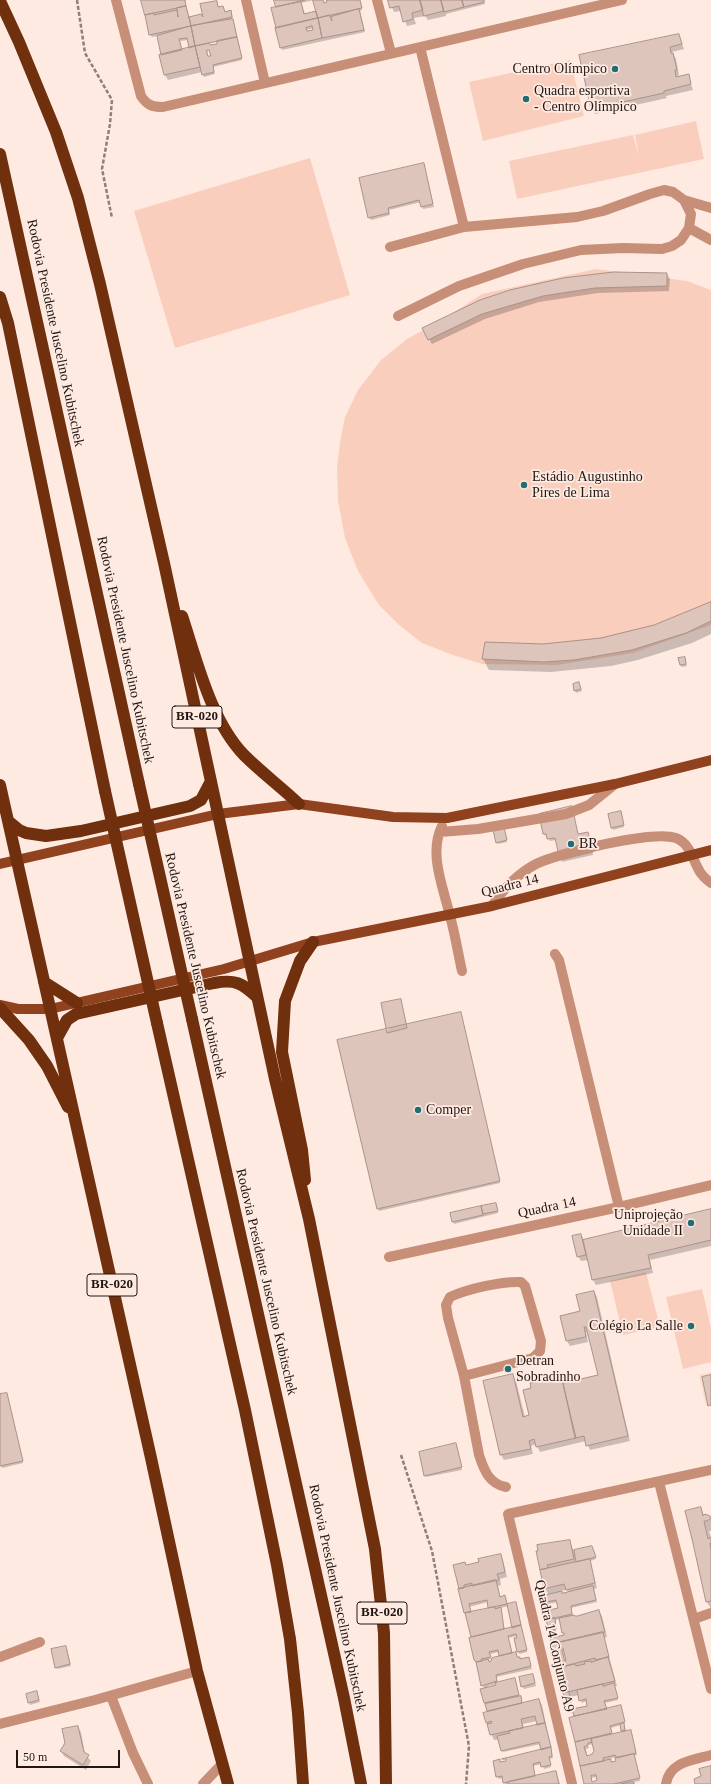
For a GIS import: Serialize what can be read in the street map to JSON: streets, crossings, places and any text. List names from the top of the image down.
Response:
{
  "streets": {
    "highway": ["Rodovia Presidente Juscelino Kubitschek", "BR-020"],
    "main road": ["Quadra 14"],
    "street": ["Quadra 14 Conjunto A9"]
  },
  "crossings": [
    ["BR-020", "Quadra 14"]
  ],
  "places": [
    "Centro Olímpico",
    "Quadra esportiva - Centro Olímpico",
    "Estádio Augustinho Pires de Lima",
    "BR",
    "Comper",
    "Uniprojeção Unidade II",
    "Colégio La Salle",
    "Detran Sobradinho"
  ],
  "scale_bar": "50 m"
}
